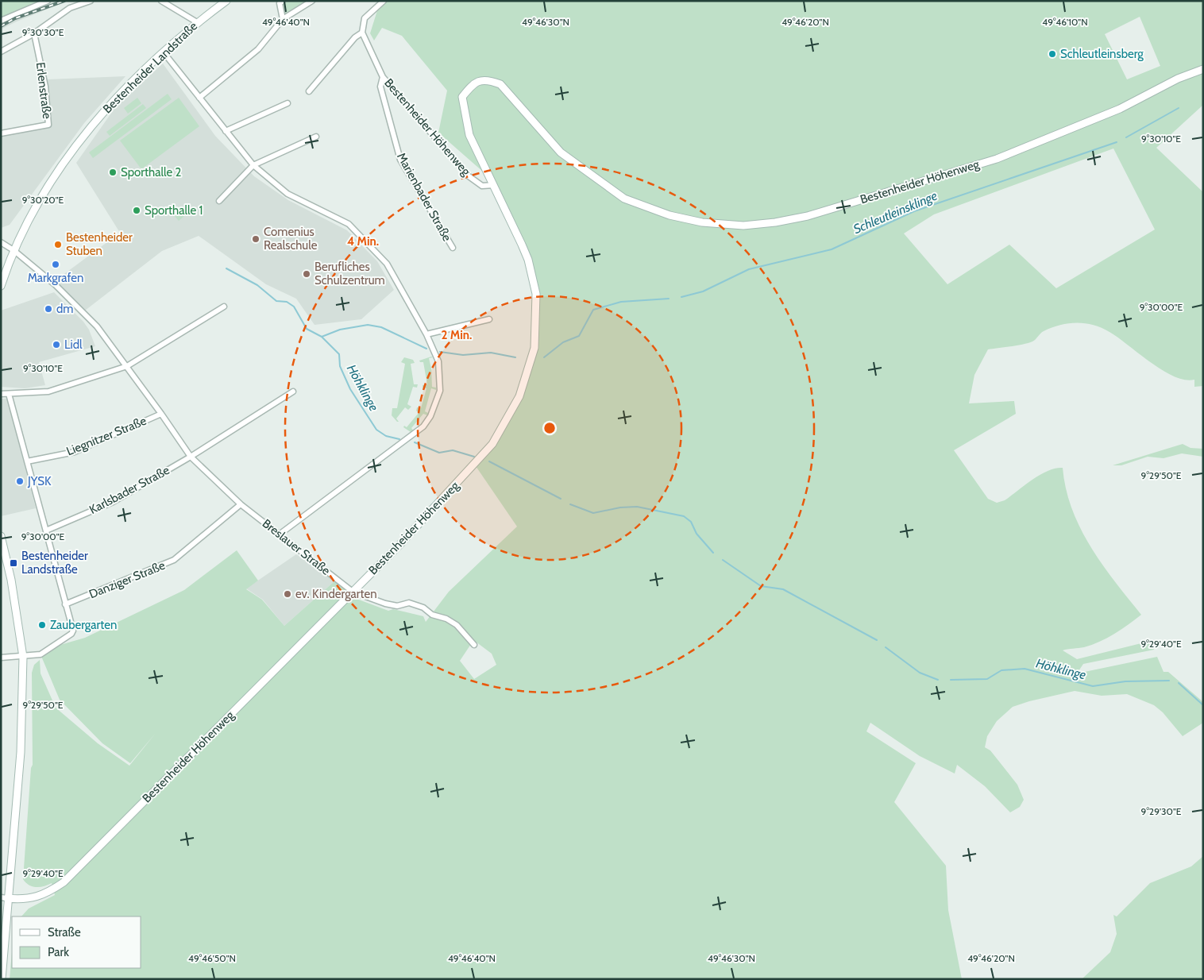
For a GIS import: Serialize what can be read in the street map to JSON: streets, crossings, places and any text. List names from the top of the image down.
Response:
{
  "streets": {
    "street": [
      "Bestenheider Landstraße",
      "Erlenstraße",
      "Bestenheider Höhenweg",
      "Marienbader Straße",
      "Liegnitzer Straße",
      "Karlsbader Straße",
      "Breslauer Straße",
      "Danziger Straße"
    ]
  },
  "crossings": [
    ["Bestenheider Landstraße", "Breslauer Straße"],
    ["Bestenheider Höhenweg", "Marienbader Straße"],
    ["Bestenheider Höhenweg", "Breslauer Straße"],
    ["Liegnitzer Straße", "Breslauer Straße"],
    ["Karlsbader Straße", "Breslauer Straße"],
    ["Breslauer Straße", "Danziger Straße"]
  ],
  "water": ["Schleutleinsklinge", "Höhklinge"],
  "places": {
    "other": [
      "Schleutleinsberg",
      "Sporthalle 2",
      "Sporthalle 1",
      "Comenius Realschule",
      "Bestenheider Stuben",
      "Markgrafen",
      "Berufliches Schulzentrum",
      "dm",
      "Lidl",
      "JYSK",
      "ev. Kindergarten",
      "Zaubergarten"
    ],
    "transit": ["Bestenheider Landstraße"]
  },
  "legend": ["Straße", "Park"],
  "coordinates": [
    "49°46'40\"N",
    "49°46'30\"N",
    "49°46'20\"N",
    "49°46'10\"N",
    "9°30'30\"E",
    "9°30'10\"E",
    "9°30'20\"E",
    "9°30'00\"E",
    "9°29'50\"E",
    "9°29'40\"E",
    "9°29'30\"E",
    "49°46'50\"N"
  ],
  "rings": ["4 Min.", "2 Min."]
}
